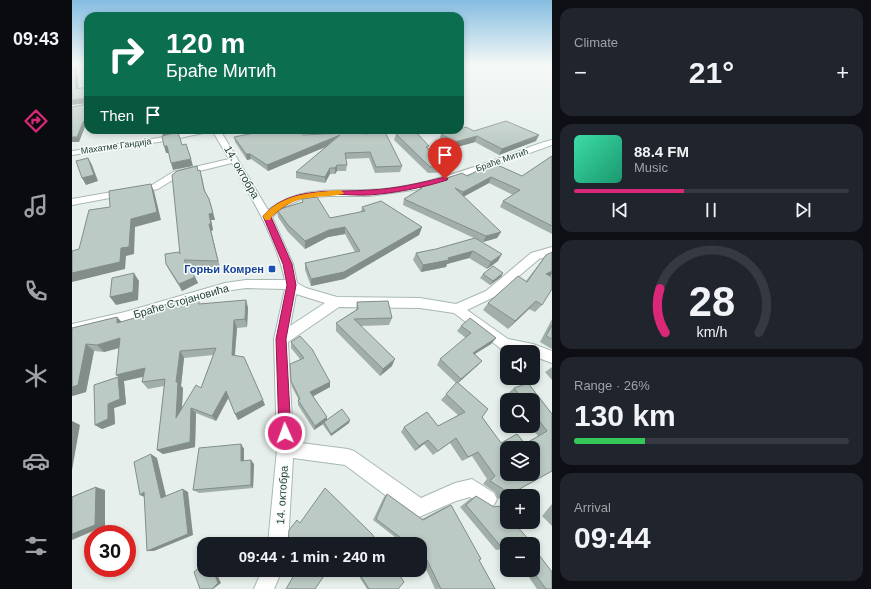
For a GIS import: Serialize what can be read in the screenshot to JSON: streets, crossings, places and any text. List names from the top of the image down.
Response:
{
  "streets": {
    "street": [
      "Махатме Гандија",
      "Браће Митић",
      "14. октобра",
      "Браће Стојановића"
    ]
  },
  "crossings": [
    ["Браће Митић", "14. октобра"],
    ["14. октобра", "Браће Стојановића"]
  ],
  "places": {
    "transit": ["Горњи Комрен"]
  },
  "page": {
    "tabs": "09:43",
    "tile": [
      "Climate",
      ["Range · 26%", "130 km"],
      ["Arrival", "09:44"]
    ],
    "turn": ["120 m", "Браће Митић"],
    "heat": ["−", "21°", "+"],
    "then": "Then",
    "song": ["88.4 FM", "Music"],
    "map_buttons": ["+", "−"],
    "limit": "30",
    "trip": "09:44 · 1 min · 240 m",
    "gauge": ["28", "km/h"]
  }
}
